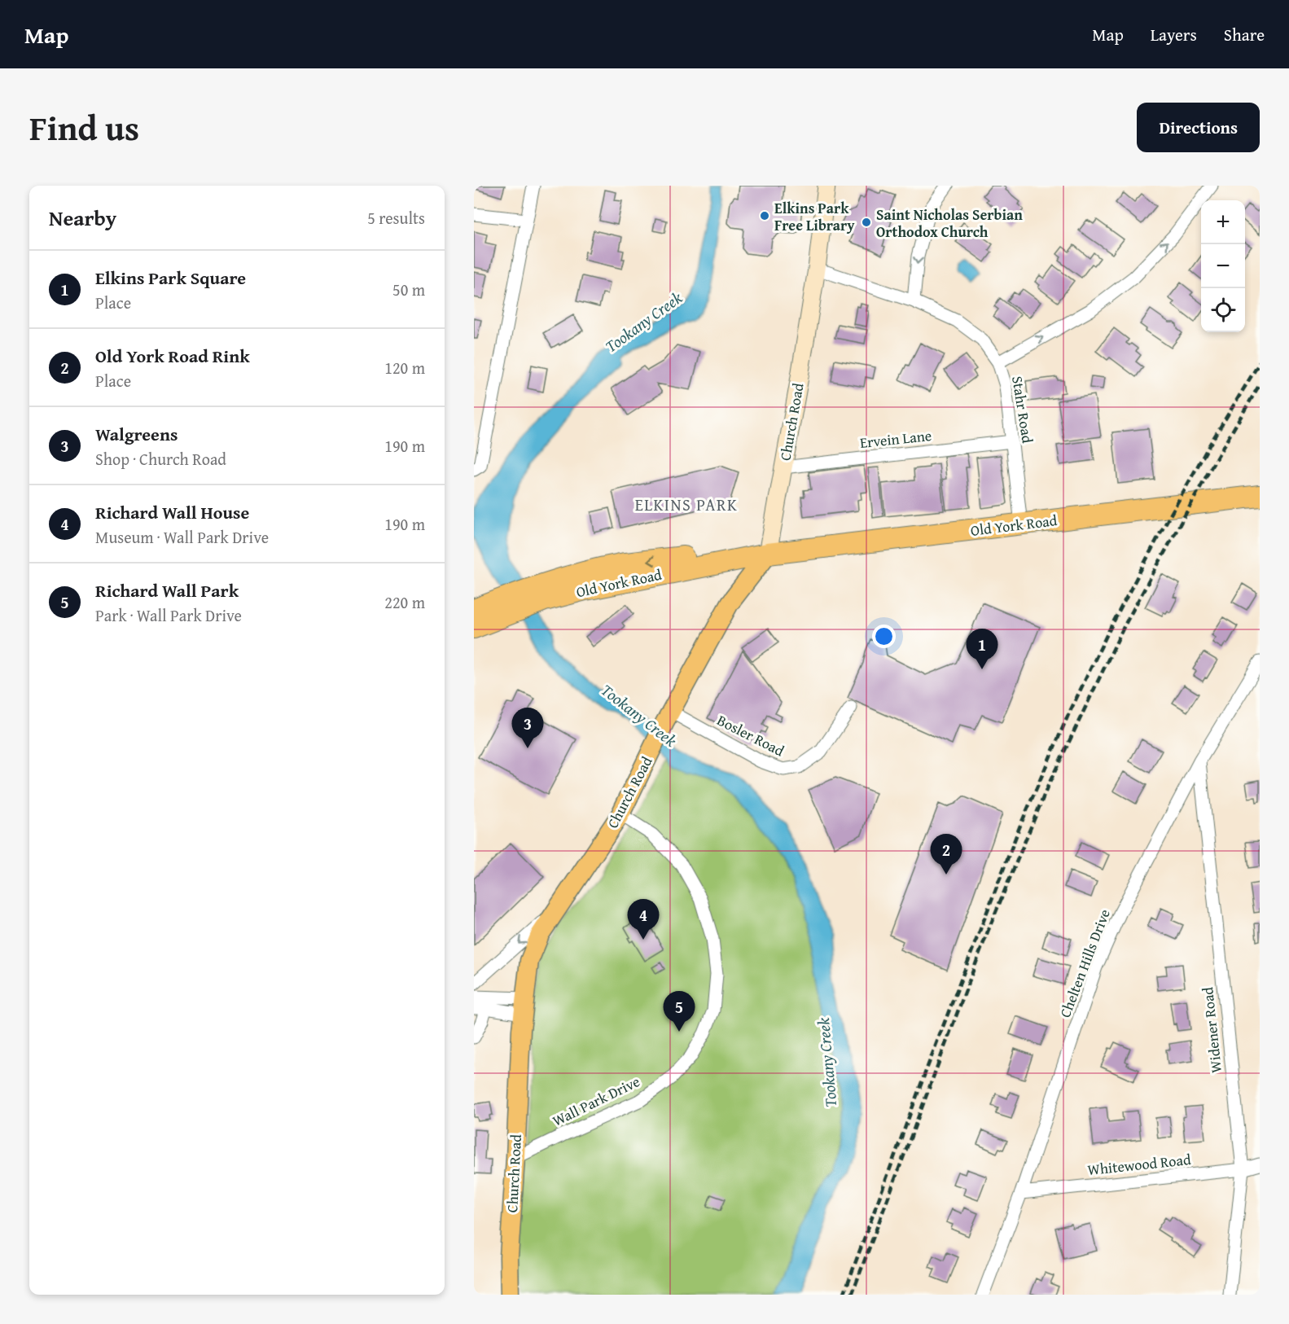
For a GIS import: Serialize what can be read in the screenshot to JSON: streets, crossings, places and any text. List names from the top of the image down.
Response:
{
  "streets": {
    "highway": ["Old York Road"],
    "main road": ["Church Road"],
    "street": [
      "Stahr Road",
      "Ervein Lane",
      "Bosler Road",
      "Chelten Hills Drive",
      "Widener Road",
      "Wall Park Drive",
      "Whitewood Road"
    ]
  },
  "crossings": [
    ["Stahr Road", "Church Road"],
    ["Stahr Road", "Ervein Lane"],
    ["Stahr Road", "Old York Road"],
    ["Church Road", "Ervein Lane"],
    ["Church Road", "Old York Road"],
    ["Church Road", "Bosler Road"],
    ["Church Road", "Wall Park Drive"],
    ["Chelten Hills Drive", "Widener Road"],
    ["Chelten Hills Drive", "Whitewood Road"],
    ["Widener Road", "Whitewood Road"]
  ],
  "districts": ["ELKINS PARK"],
  "water": ["Tookany Creek"],
  "places": ["Elkins Park Free Library", "Saint Nicholas Serbian Orthodox Church"],
  "page": {
    "header": "Map",
    "nav": ["Map", "Layers", "Share"],
    "title": "Find us",
    "buttons": "Directions",
    "heading": ["Nearby", "5 results"],
    "map_buttons": ["+", "−"],
    "list": [
      {
        "mark": "1",
        "name": "Elkins Park Square",
        "note": "Place",
        "value": "50 m"
      },
      {
        "mark": "2",
        "name": "Old York Road Rink",
        "note": "Place",
        "value": "120 m"
      },
      {
        "mark": "3",
        "name": "Walgreens",
        "note": "Shop · Church Road",
        "value": "190 m"
      },
      {
        "mark": "4",
        "name": "Richard Wall House",
        "note": "Museum · Wall Park Drive",
        "value": "190 m"
      },
      {
        "mark": "5",
        "name": "Richard Wall Park",
        "note": "Park · Wall Park Drive",
        "value": "220 m"
      }
    ],
    "pins": [
      "1",
      "3",
      "2",
      "4",
      "5"
    ]
  }
}
